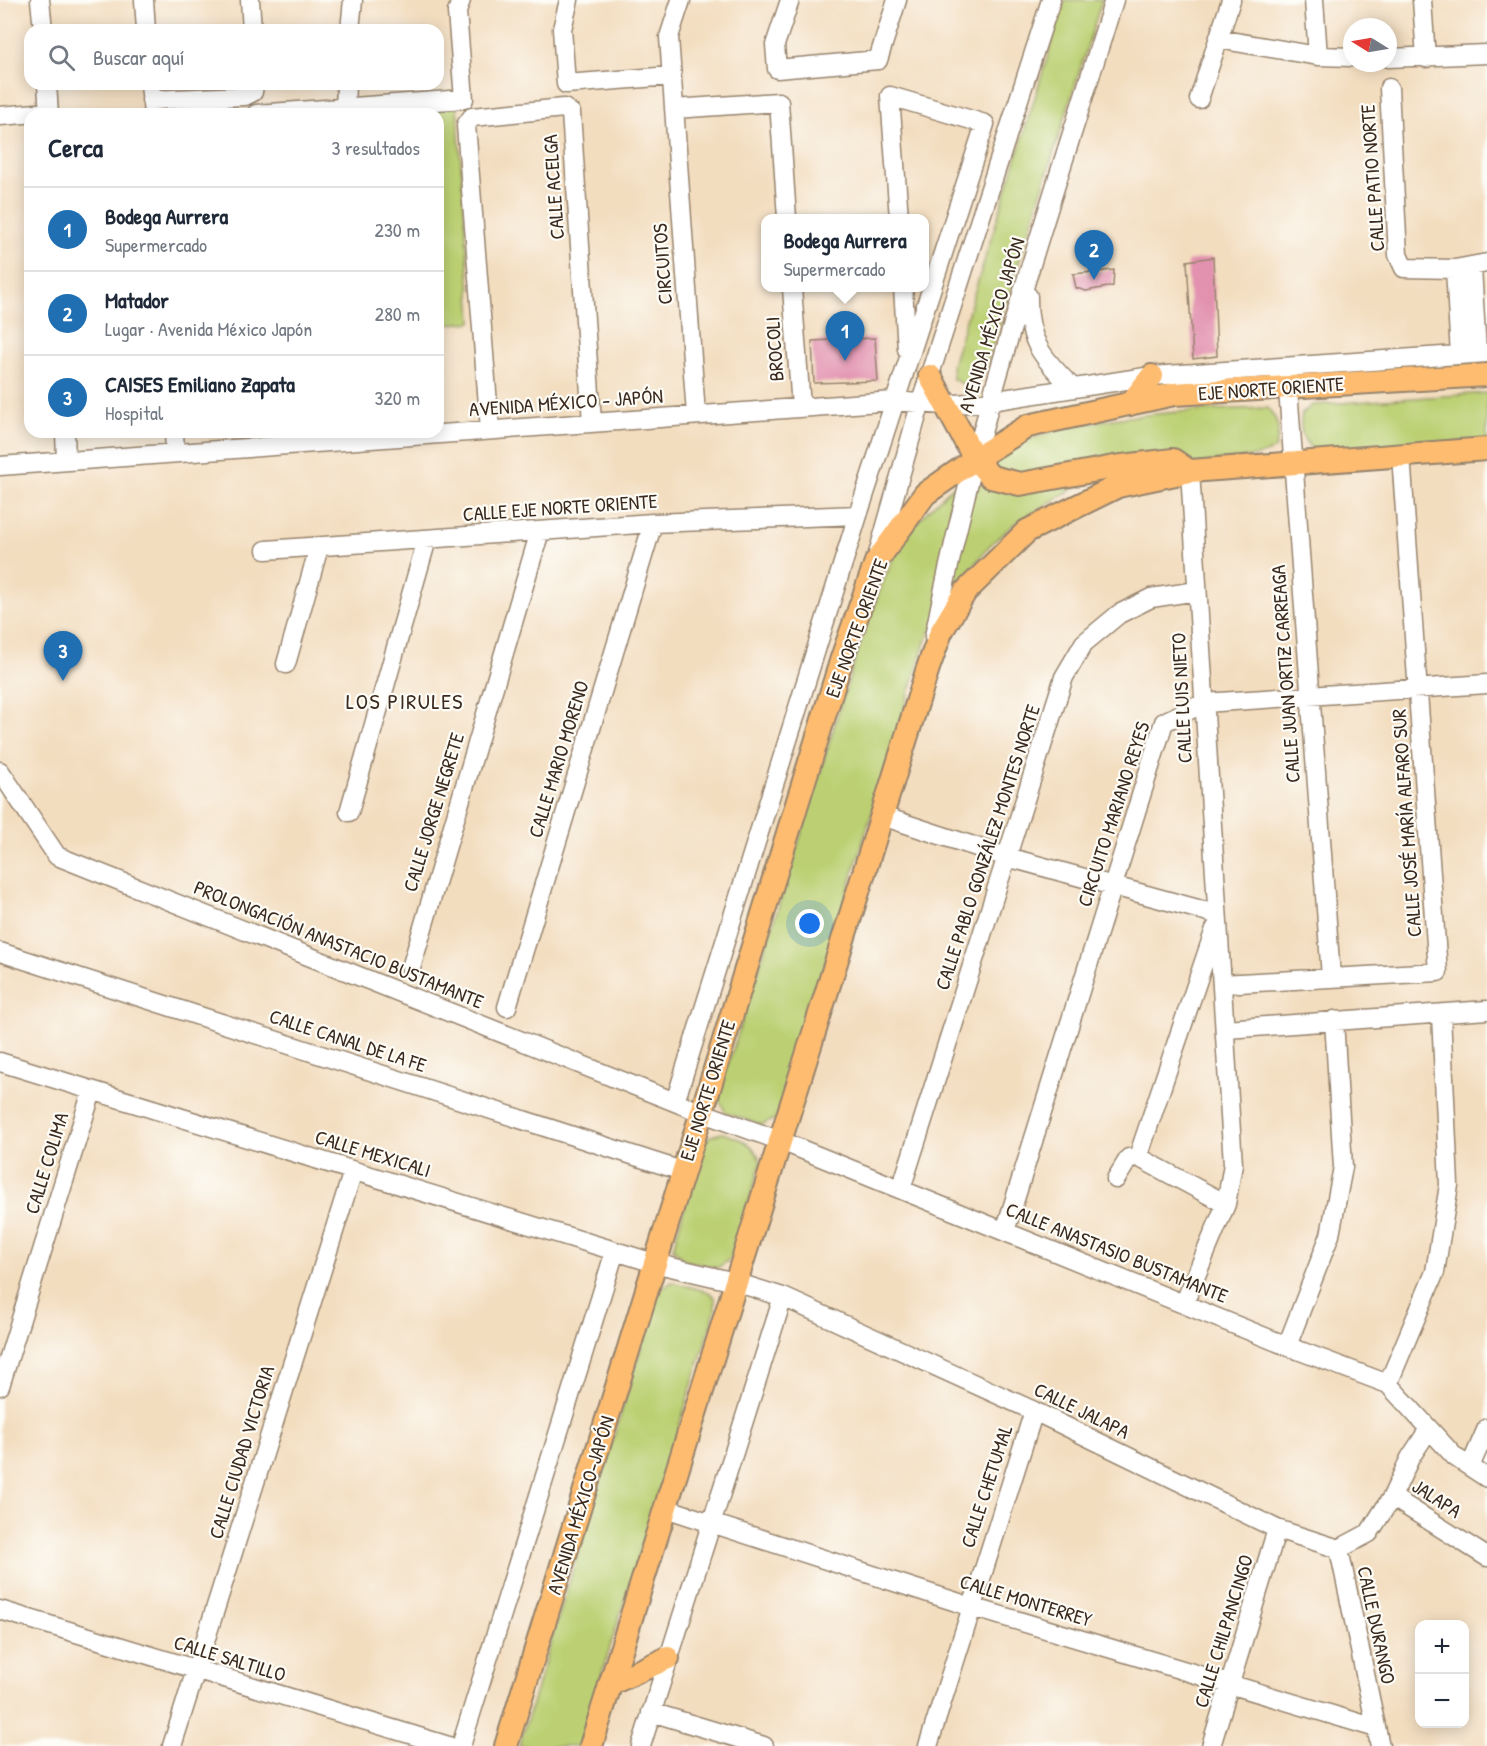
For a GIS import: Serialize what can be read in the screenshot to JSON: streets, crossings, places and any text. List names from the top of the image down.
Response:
{
  "streets": {
    "main road": ["EJE NORTE ORIENTE", "AVENIDA MÉXICO-JAPÓN"],
    "street": [
      "CALLE PATIO NORTE",
      "CALLE ACELGA",
      "CIRCUITOS",
      "AVENIDA MÉXICO JAPÓN",
      "BROCOLI",
      "AVENIDA MÉXICO - JAPÓN",
      "CALLE EJE NORTE ORIENTE",
      "CALLE JUAN ORTIZ CARREAGA",
      "CALLE LUIS NIETO",
      "CALLE MARIO MORENO",
      "CALLE JORGE NEGRETE",
      "CIRCUITO MARIANO REYES",
      "CALLE JOSÉ MARÍA ALFARO SUR",
      "CALLE PABLO GONZÁLEZ MONTES NORTE",
      "PROLONGACIÓN ANASTACIO BUSTAMANTE",
      "CALLE CANAL DE LA FE",
      "CALLE MEXICALI",
      "CALLE COLIMA",
      "CALLE ANASTASIO BUSTAMANTE",
      "CALLE JALAPA",
      "CALLE CIUDAD VICTORIA",
      "CALLE CHETUMAL",
      "JALAPA",
      "CALLE MONTERREY",
      "CALLE DURANGO",
      "CALLE CHILPANCINGO",
      "CALLE SALTILLO"
    ]
  },
  "crossings": [
    ["CALLE ACELGA", "AVENIDA MÉXICO - JAPÓN"],
    ["CIRCUITOS", "AVENIDA MÉXICO - JAPÓN"],
    ["AVENIDA MÉXICO JAPÓN", "EJE NORTE ORIENTE"],
    ["AVENIDA MÉXICO JAPÓN", "AVENIDA MÉXICO - JAPÓN"],
    ["BROCOLI", "AVENIDA MÉXICO - JAPÓN"],
    ["EJE NORTE ORIENTE", "AVENIDA MÉXICO - JAPÓN"],
    ["EJE NORTE ORIENTE", "CALLE EJE NORTE ORIENTE"],
    ["EJE NORTE ORIENTE", "CALLE JUAN ORTIZ CARREAGA"],
    ["EJE NORTE ORIENTE", "PROLONGACIÓN ANASTACIO BUSTAMANTE"],
    ["EJE NORTE ORIENTE", "CALLE CANAL DE LA FE"],
    ["EJE NORTE ORIENTE", "CALLE MEXICALI"],
    ["EJE NORTE ORIENTE", "CALLE ANASTASIO BUSTAMANTE"],
    ["EJE NORTE ORIENTE", "AVENIDA MÉXICO-JAPÓN"],
    ["AVENIDA MÉXICO - JAPÓN", "CALLE JUAN ORTIZ CARREAGA"],
    ["CALLE EJE NORTE ORIENTE", "CALLE MARIO MORENO"],
    ["CALLE EJE NORTE ORIENTE", "CALLE JORGE NEGRETE"],
    ["CALLE JUAN ORTIZ CARREAGA", "CIRCUITO MARIANO REYES"],
    ["CALLE JUAN ORTIZ CARREAGA", "CALLE JOSÉ MARÍA ALFARO SUR"],
    ["CALLE LUIS NIETO", "CIRCUITO MARIANO REYES"],
    ["CALLE LUIS NIETO", "CALLE JOSÉ MARÍA ALFARO SUR"],
    ["CALLE LUIS NIETO", "CALLE PABLO GONZÁLEZ MONTES NORTE"],
    ["CALLE LUIS NIETO", "CALLE ANASTASIO BUSTAMANTE"],
    ["CIRCUITO MARIANO REYES", "CALLE JOSÉ MARÍA ALFARO SUR"],
    ["CIRCUITO MARIANO REYES", "CALLE ANASTASIO BUSTAMANTE"],
    ["CALLE PABLO GONZÁLEZ MONTES NORTE", "CALLE ANASTASIO BUSTAMANTE"],
    ["PROLONGACIÓN ANASTACIO BUSTAMANTE", "CALLE ANASTASIO BUSTAMANTE"],
    ["CALLE MEXICALI", "CALLE COLIMA"],
    ["CALLE MEXICALI", "CALLE JALAPA"],
    ["CALLE MEXICALI", "CALLE CIUDAD VICTORIA"],
    ["CALLE MEXICALI", "AVENIDA MÉXICO-JAPÓN"],
    ["CALLE JALAPA", "CALLE CHETUMAL"],
    ["CALLE JALAPA", "CALLE DURANGO"],
    ["CALLE JALAPA", "CALLE CHILPANCINGO"],
    ["CALLE CIUDAD VICTORIA", "CALLE SALTILLO"],
    ["CALLE CHETUMAL", "CALLE MONTERREY"],
    ["CALLE MONTERREY", "CALLE DURANGO"],
    ["CALLE MONTERREY", "CALLE CHILPANCINGO"]
  ],
  "districts": ["LOS PIRULES"],
  "north": "left",
  "page": {
    "search": "Buscar aquí",
    "heading": ["Cerca", "3 resultados"],
    "list": [
      {
        "mark": "1",
        "name": "Bodega Aurrera",
        "note": "Supermercado",
        "value": "230 m"
      },
      {
        "mark": "2",
        "name": "Matador",
        "note": "Lugar · Avenida México Japón",
        "value": "280 m"
      },
      {
        "mark": "3",
        "name": "CAISES Emiliano Zapata",
        "note": "Hospital",
        "value": "320 m"
      }
    ],
    "popup": ["Bodega Aurrera", "Supermercado"],
    "pins": ["2", "1", "3"],
    "map_buttons": ["+", "−"]
  }
}
